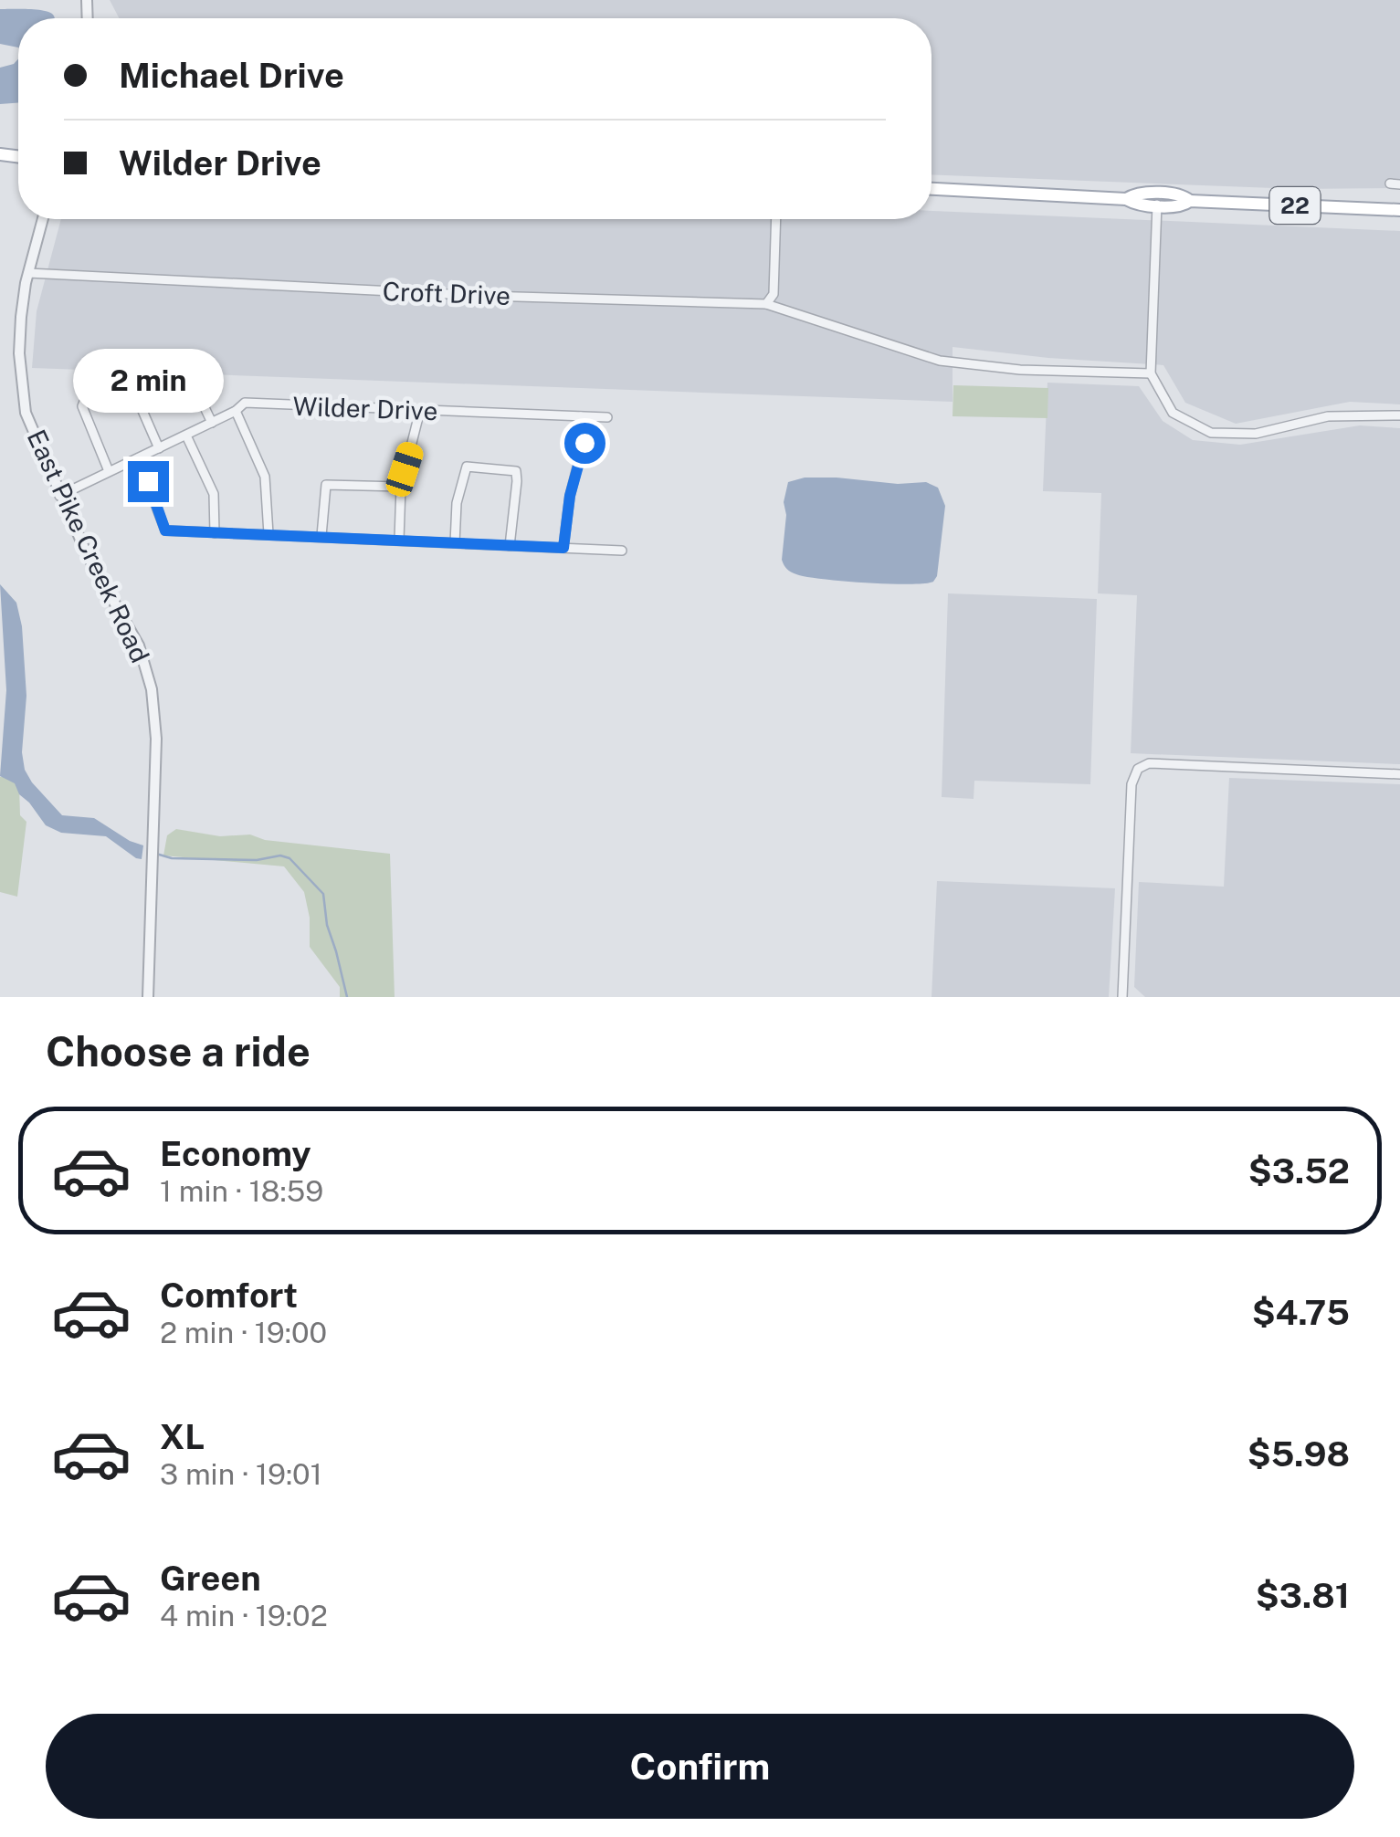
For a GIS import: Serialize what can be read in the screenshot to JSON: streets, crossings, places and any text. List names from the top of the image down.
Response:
{
  "streets": {
    "main road": ["22"],
    "street": ["Croft Drive", "Wilder Drive", "East Pike Creek Road"]
  },
  "crossings": [
    ["Croft Drive", "East Pike Creek Road"],
    ["Wilder Drive", "East Pike Creek Road"]
  ],
  "page": {
    "banner": ["Michael Drive", "Wilder Drive"],
    "bubble": "2 min",
    "heading": "Choose a ride",
    "list": [
      {
        "name": "Economy",
        "note": "1 min · 18:59",
        "value": "$3.52"
      },
      {
        "name": "Comfort",
        "note": "2 min · 19:00",
        "value": "$4.75"
      },
      {
        "name": "XL",
        "note": "3 min · 19:01",
        "value": "$5.98"
      },
      {
        "name": "Green",
        "note": "4 min · 19:02",
        "value": "$3.81"
      }
    ],
    "buttons": "Confirm"
  }
}
